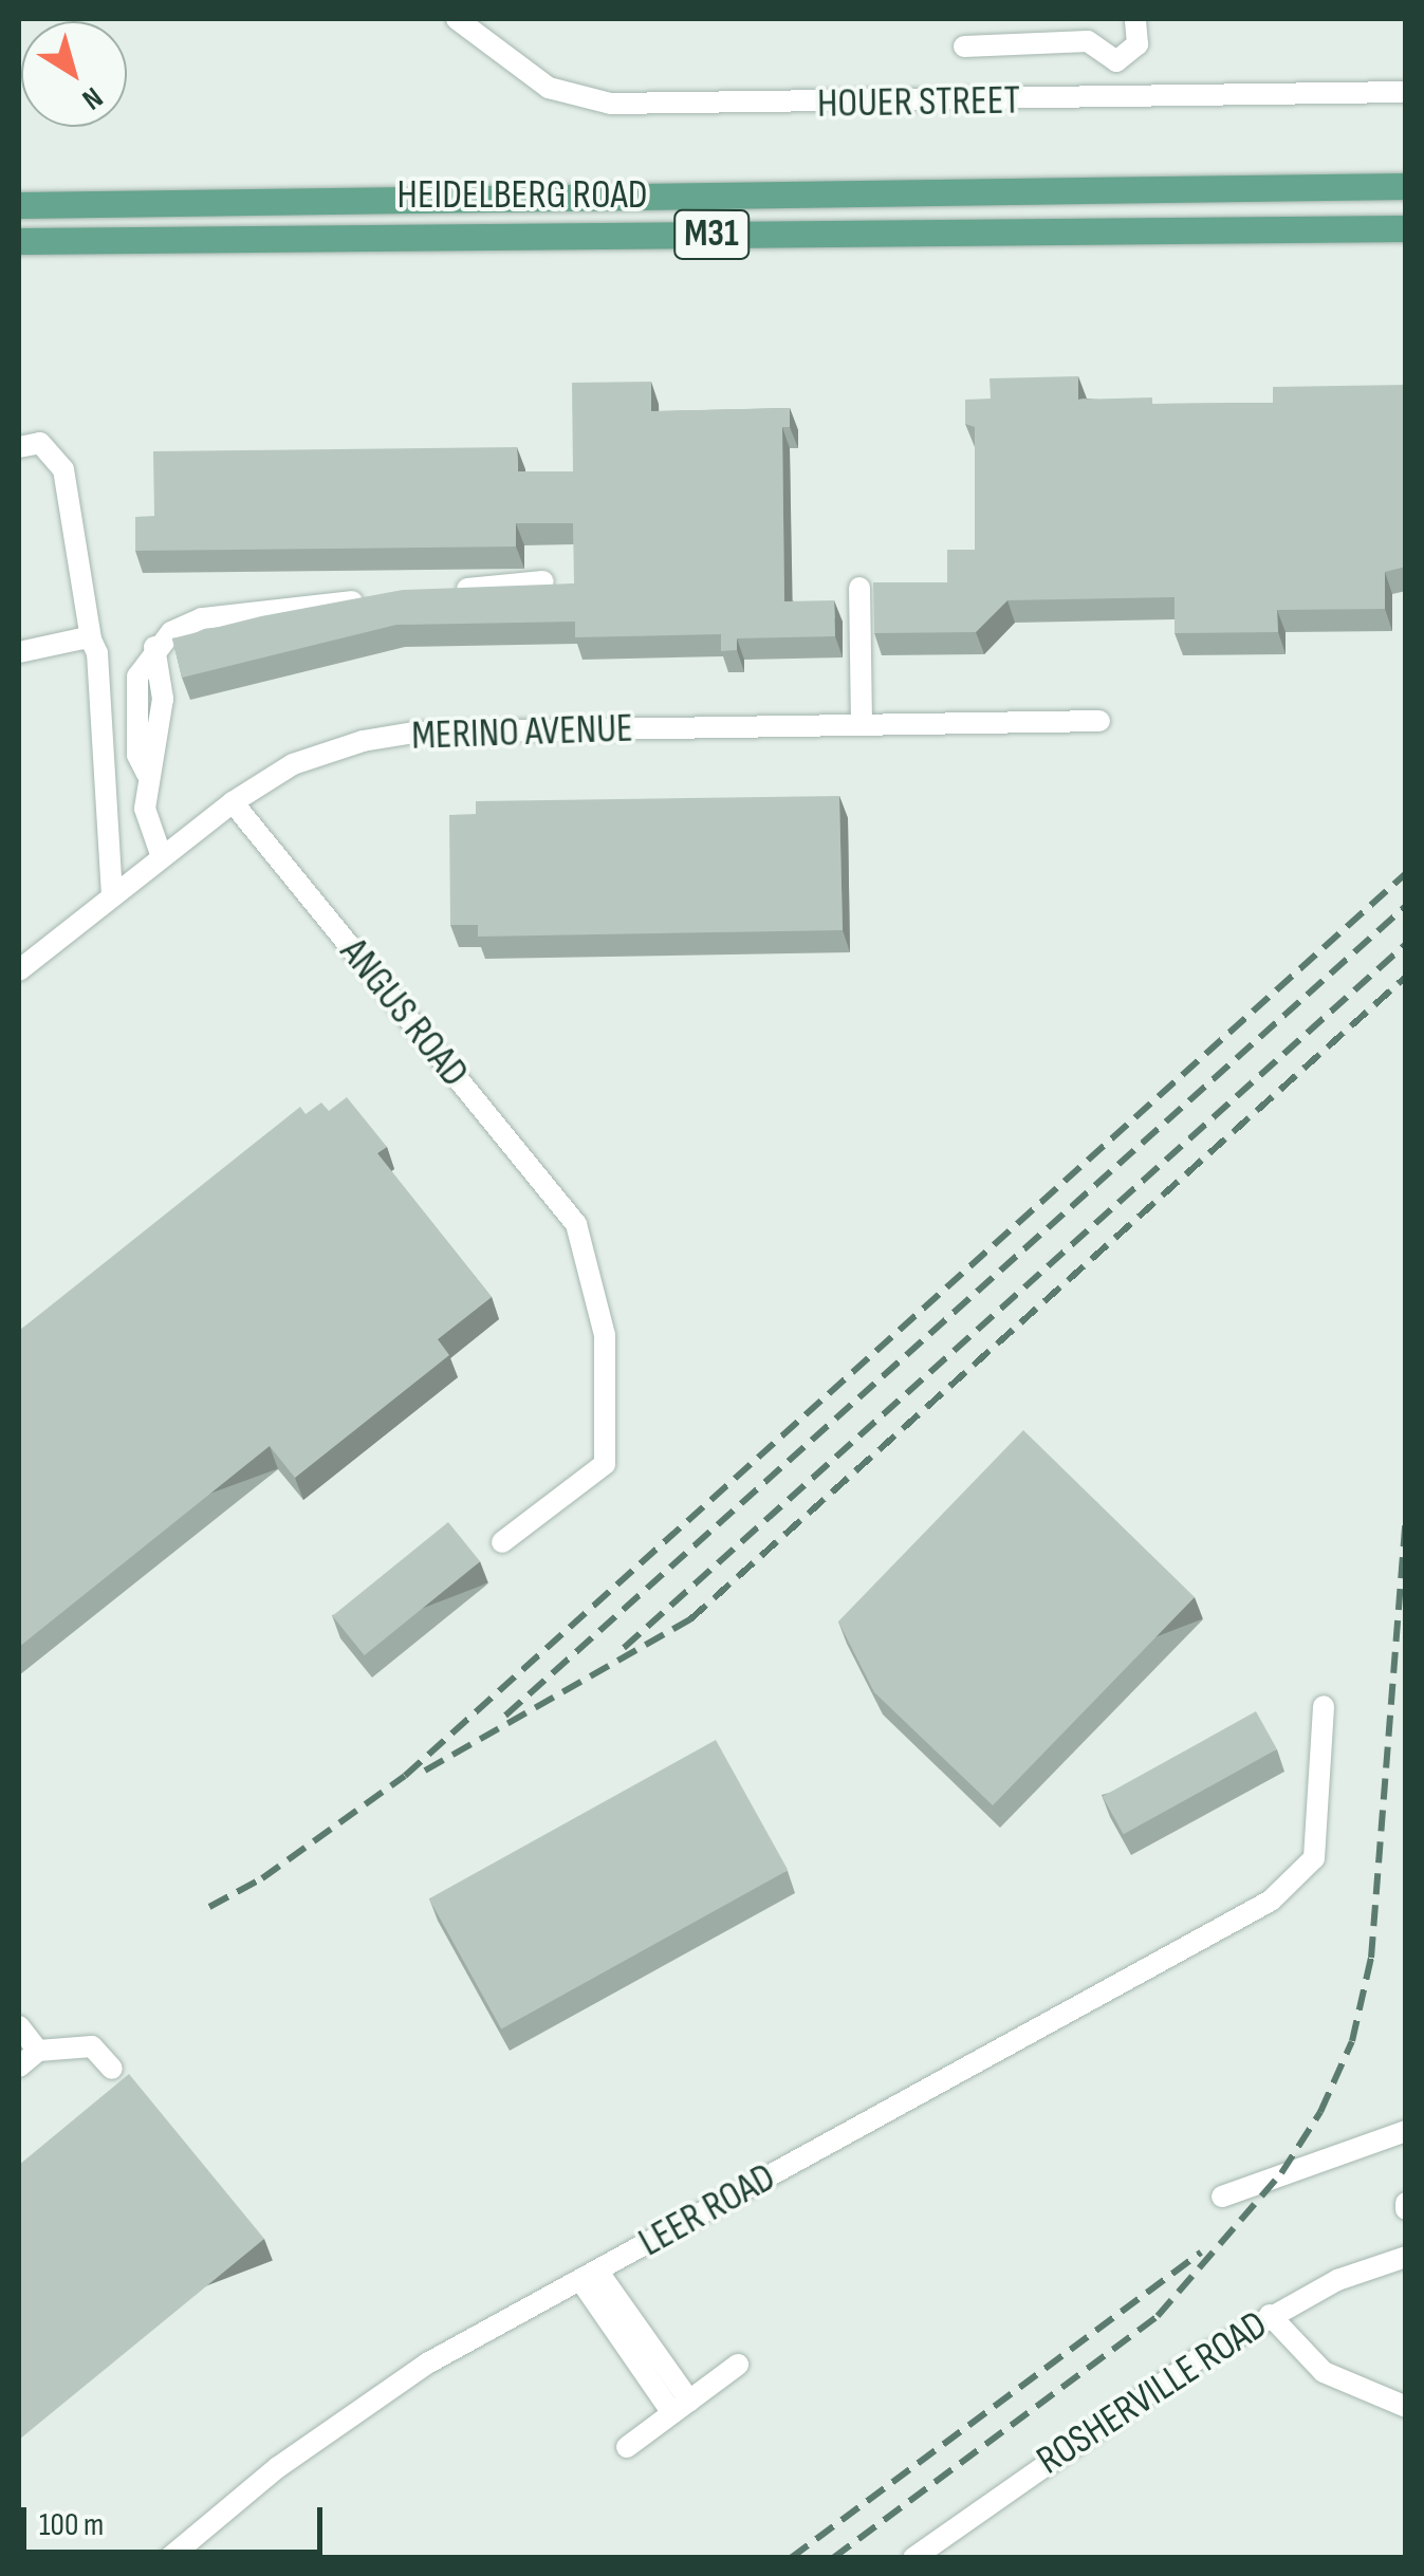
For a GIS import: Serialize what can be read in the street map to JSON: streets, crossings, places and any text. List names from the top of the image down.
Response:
{
  "streets": {
    "main road": ["HEIDELBERG ROAD", "M31"],
    "street": [
      "HOUER STREET",
      "MERINO AVENUE",
      "ANGUS ROAD",
      "LEER ROAD",
      "ROSHERVILLE ROAD"
    ]
  },
  "crossings": [
    ["MERINO AVENUE", "ANGUS ROAD"]
  ],
  "scale_bar": "100 m",
  "north": "bottom right"
}
